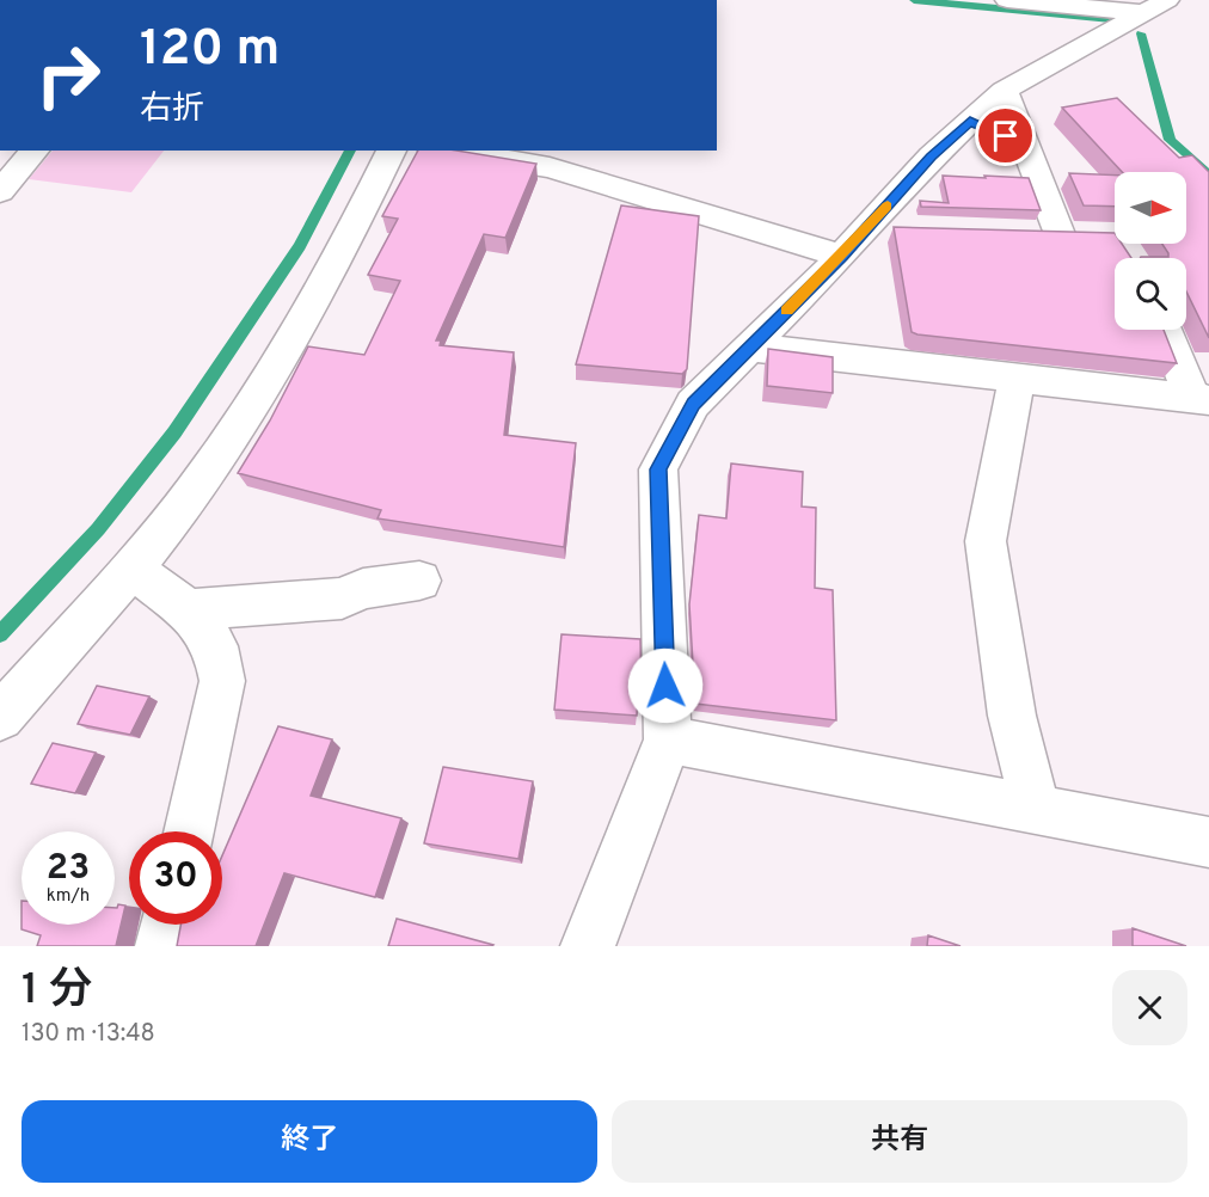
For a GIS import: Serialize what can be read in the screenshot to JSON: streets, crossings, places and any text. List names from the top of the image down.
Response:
{
  "north": "right",
  "page": {
    "turn": ["120 m", "右折"],
    "speed": "23 km/h",
    "limit": "30",
    "heading": ["1 分", "130 m · 13:48"],
    "buttons": ["終了", "共有"]
  }
}
